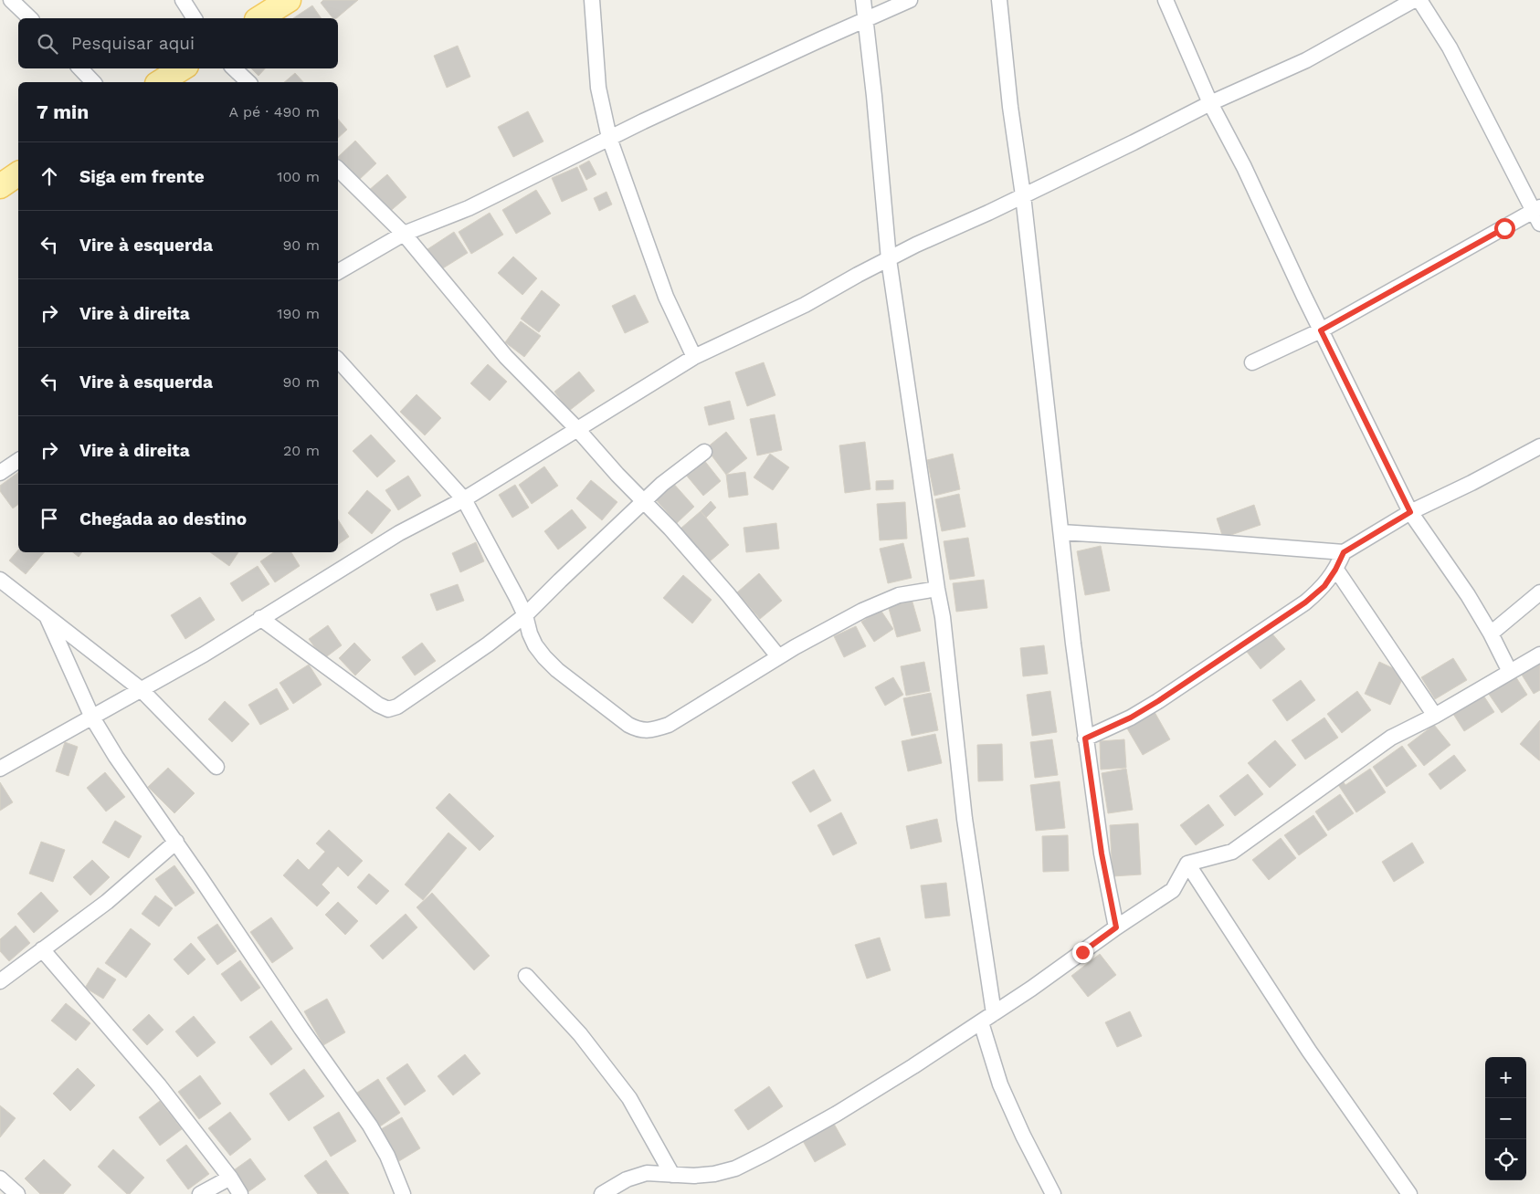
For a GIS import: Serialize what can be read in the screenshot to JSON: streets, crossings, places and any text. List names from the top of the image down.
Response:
{
  "page": {
    "search": "Pesquisar aqui",
    "heading": ["7 min", "A pé · 490 m"],
    "list": [
      ["Siga em frente", "100 m"],
      ["Vire à esquerda", "90 m"],
      ["Vire à direita", "190 m"],
      ["Vire à esquerda", "90 m"],
      ["Vire à direita", "20 m"],
      "Chegada ao destino"
    ],
    "map_buttons": ["+", "−"]
  }
}
